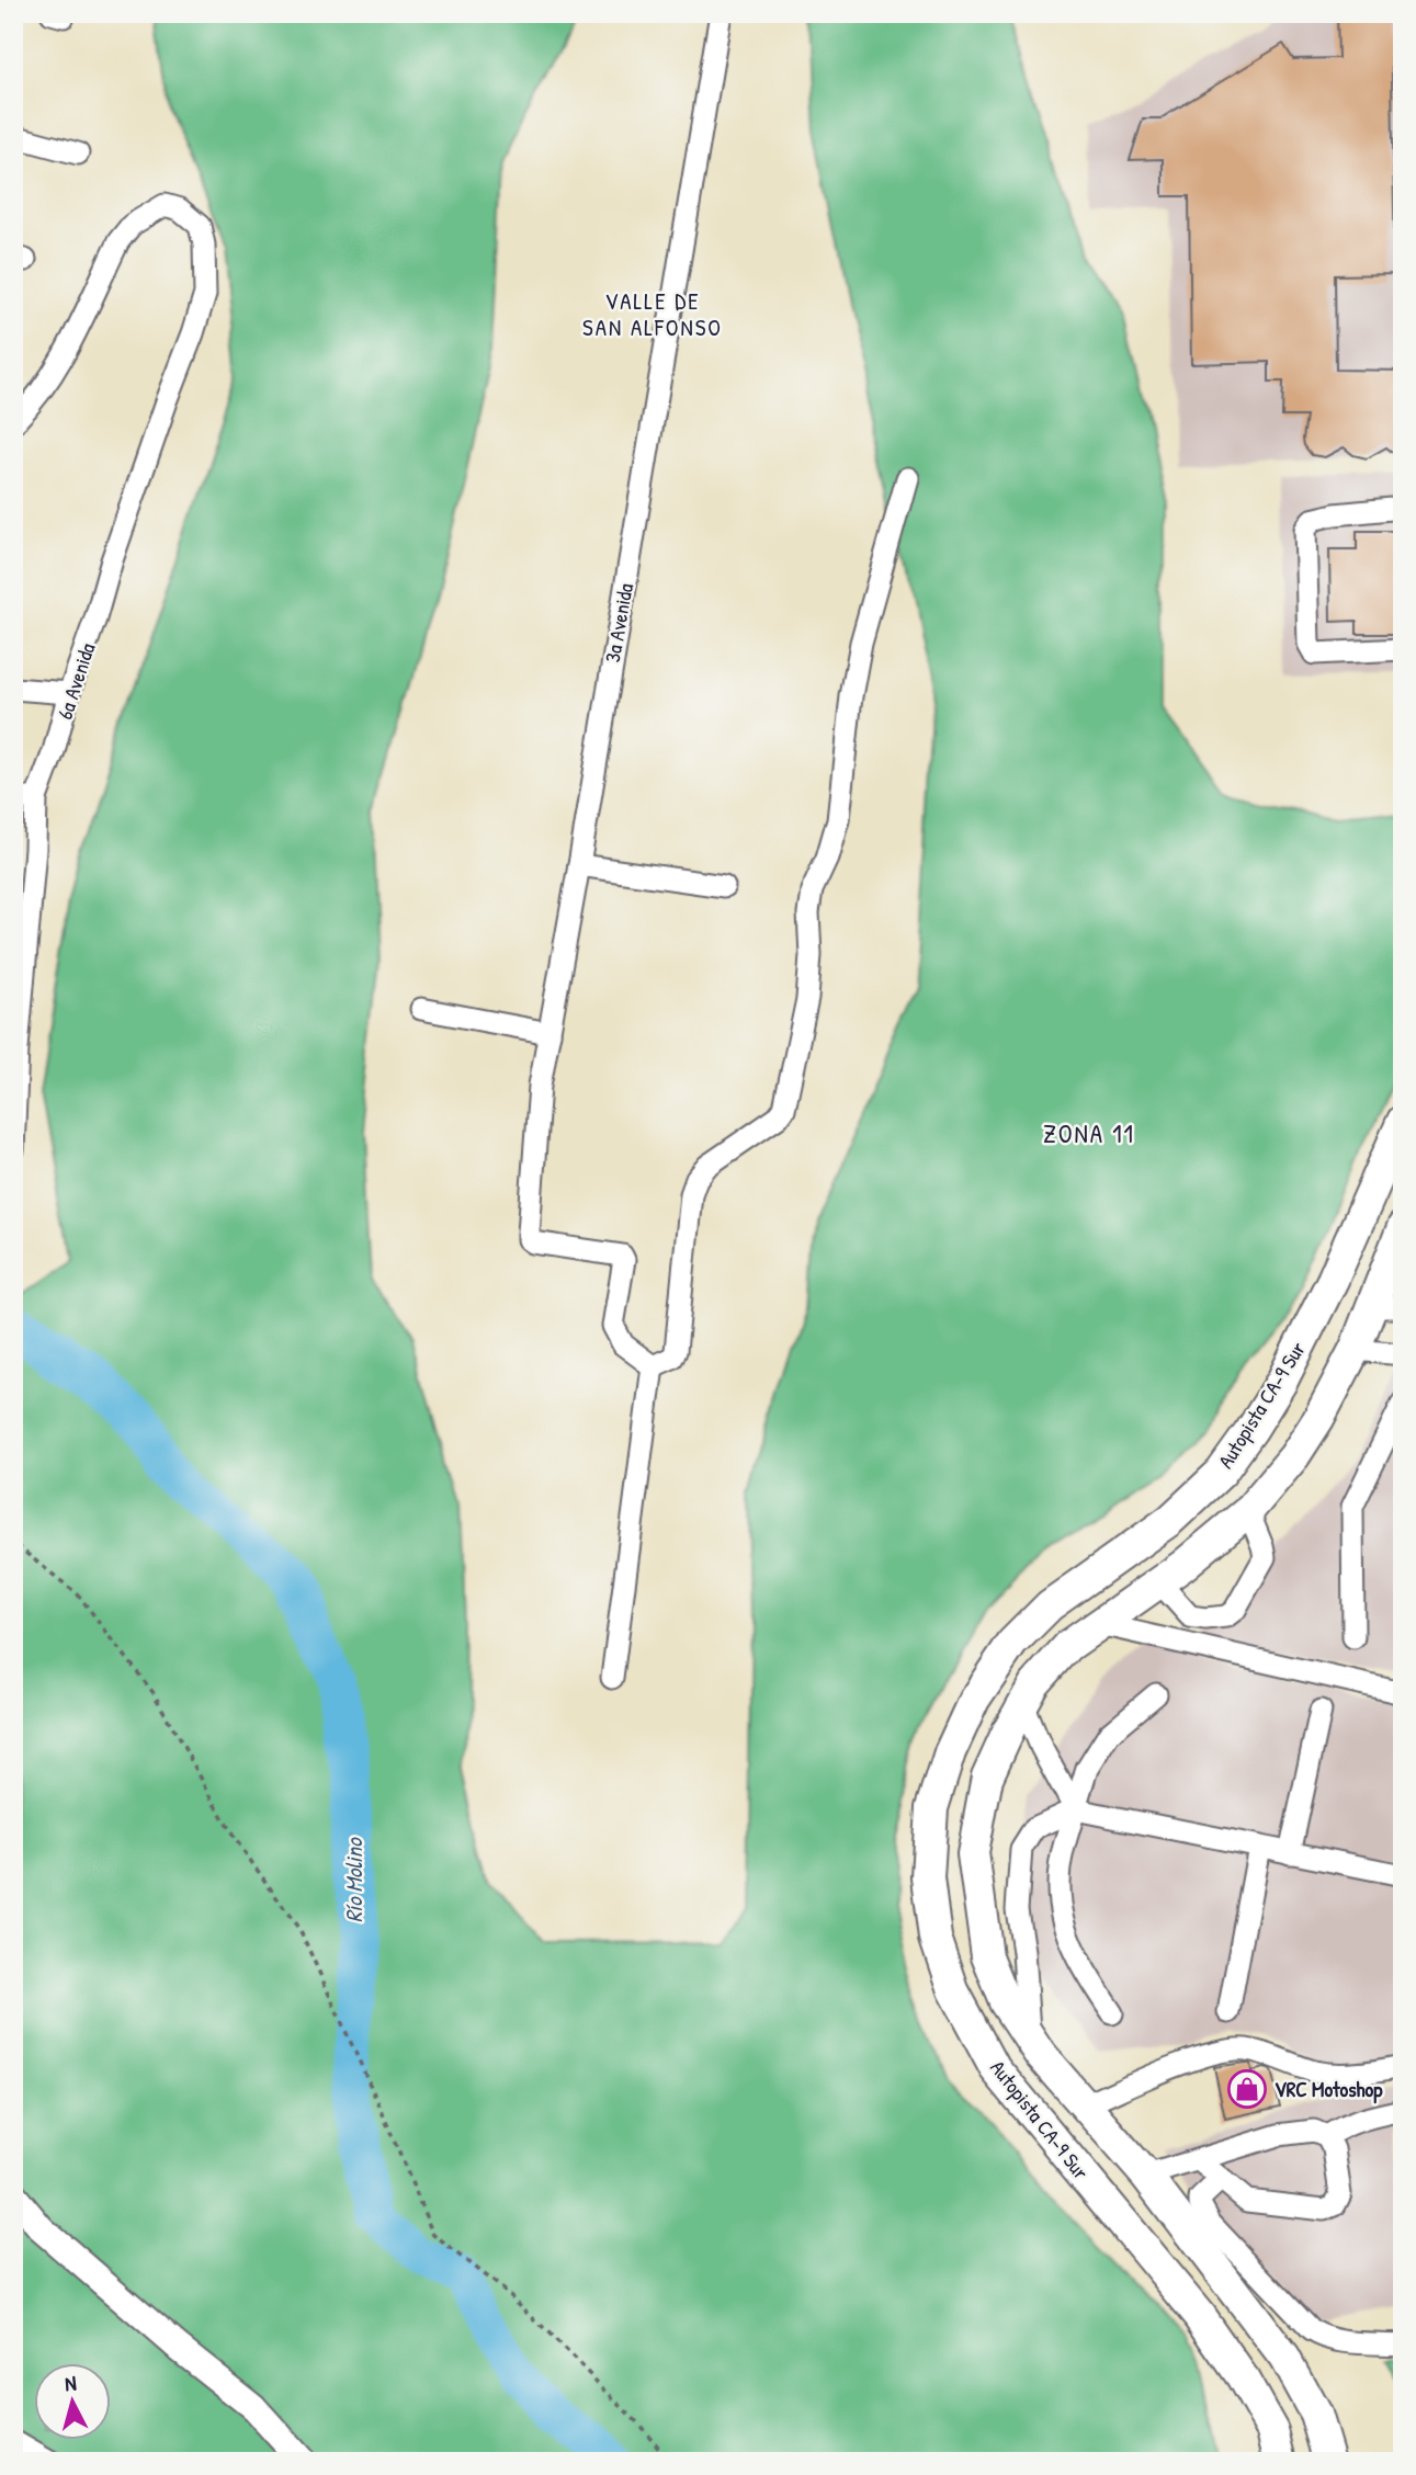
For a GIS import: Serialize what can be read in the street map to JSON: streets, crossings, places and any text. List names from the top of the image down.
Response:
{
  "streets": {
    "highway": ["Autopista CA-9 Sur"],
    "street": ["3a Avenida", "6a Avenida"]
  },
  "districts": ["VALLE DE SAN ALFONSO", "ZONA 11"],
  "water": ["Río Molino"],
  "places": {
    "shop": ["VRC Motoshop"]
  },
  "north": "top"
}
